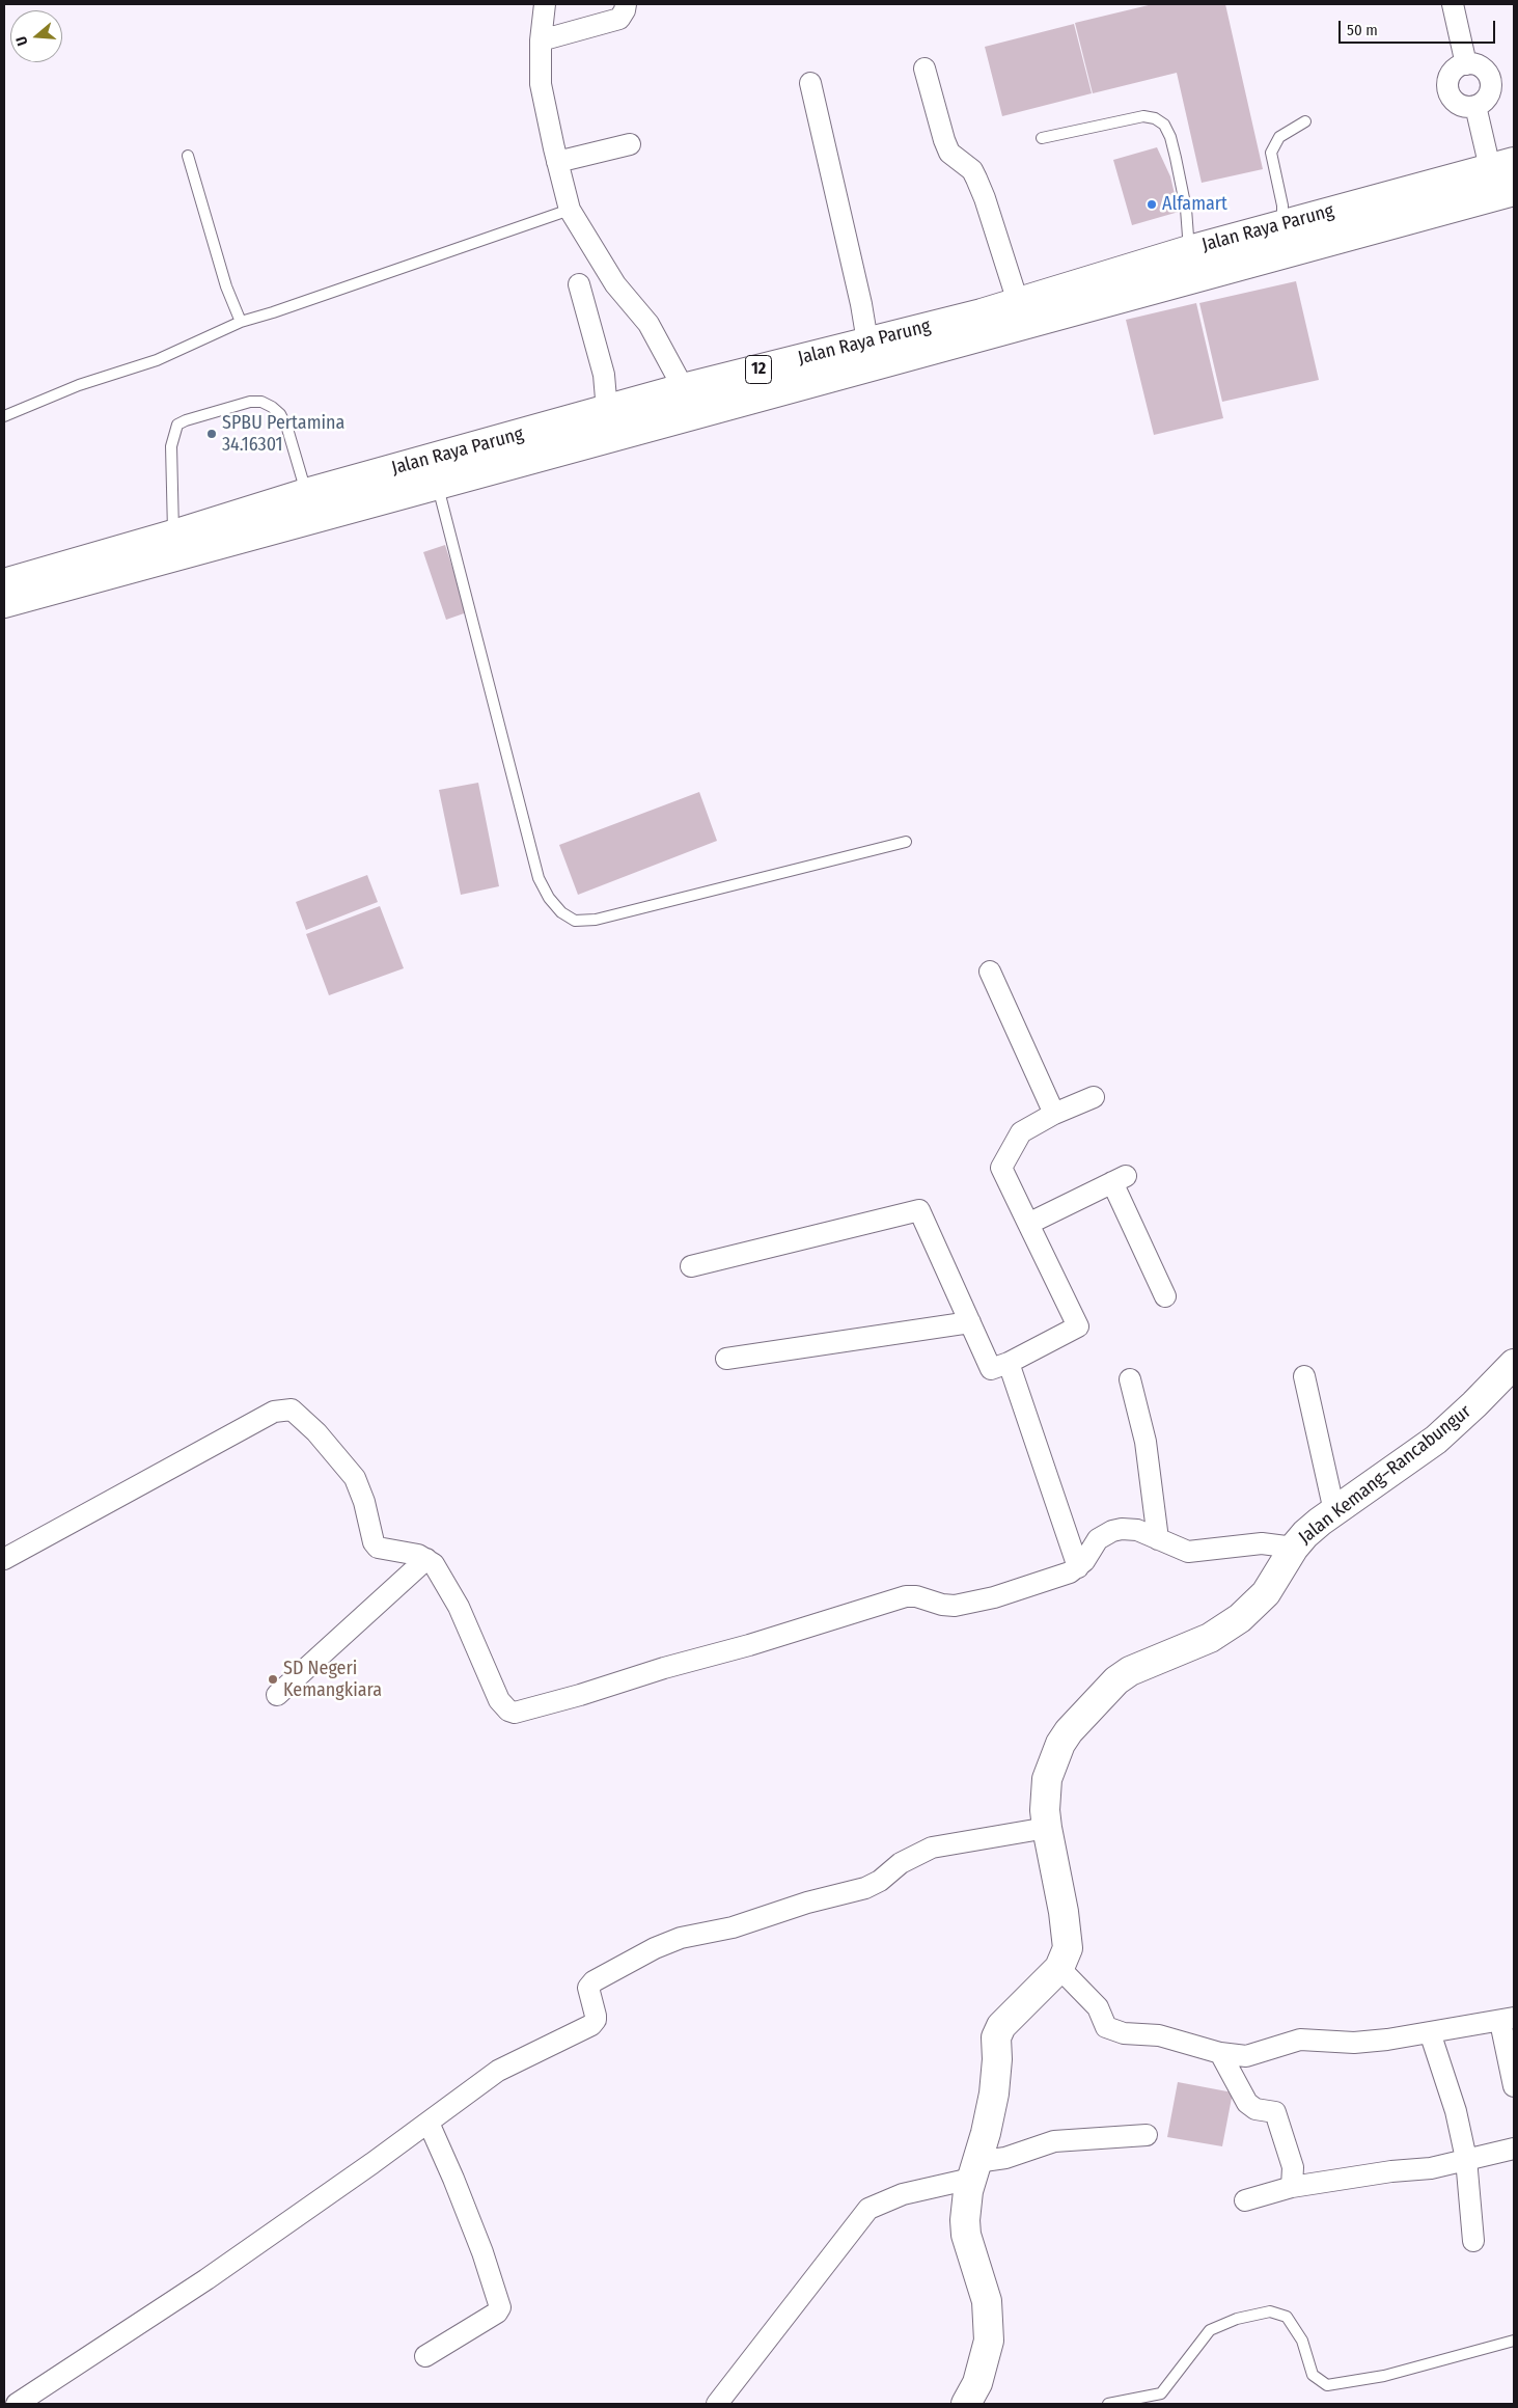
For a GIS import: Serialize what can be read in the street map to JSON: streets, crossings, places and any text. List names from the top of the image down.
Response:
{
  "streets": {
    "main road": ["Jalan Raya Parung", "12", "Jalan Kemang–Rancabungur"]
  },
  "places": ["Alfamart", "SPBU Pertamina 34.16301", "SD Negeri Kemangkiara"],
  "scale_bar": "50 m",
  "north": "left"
}
